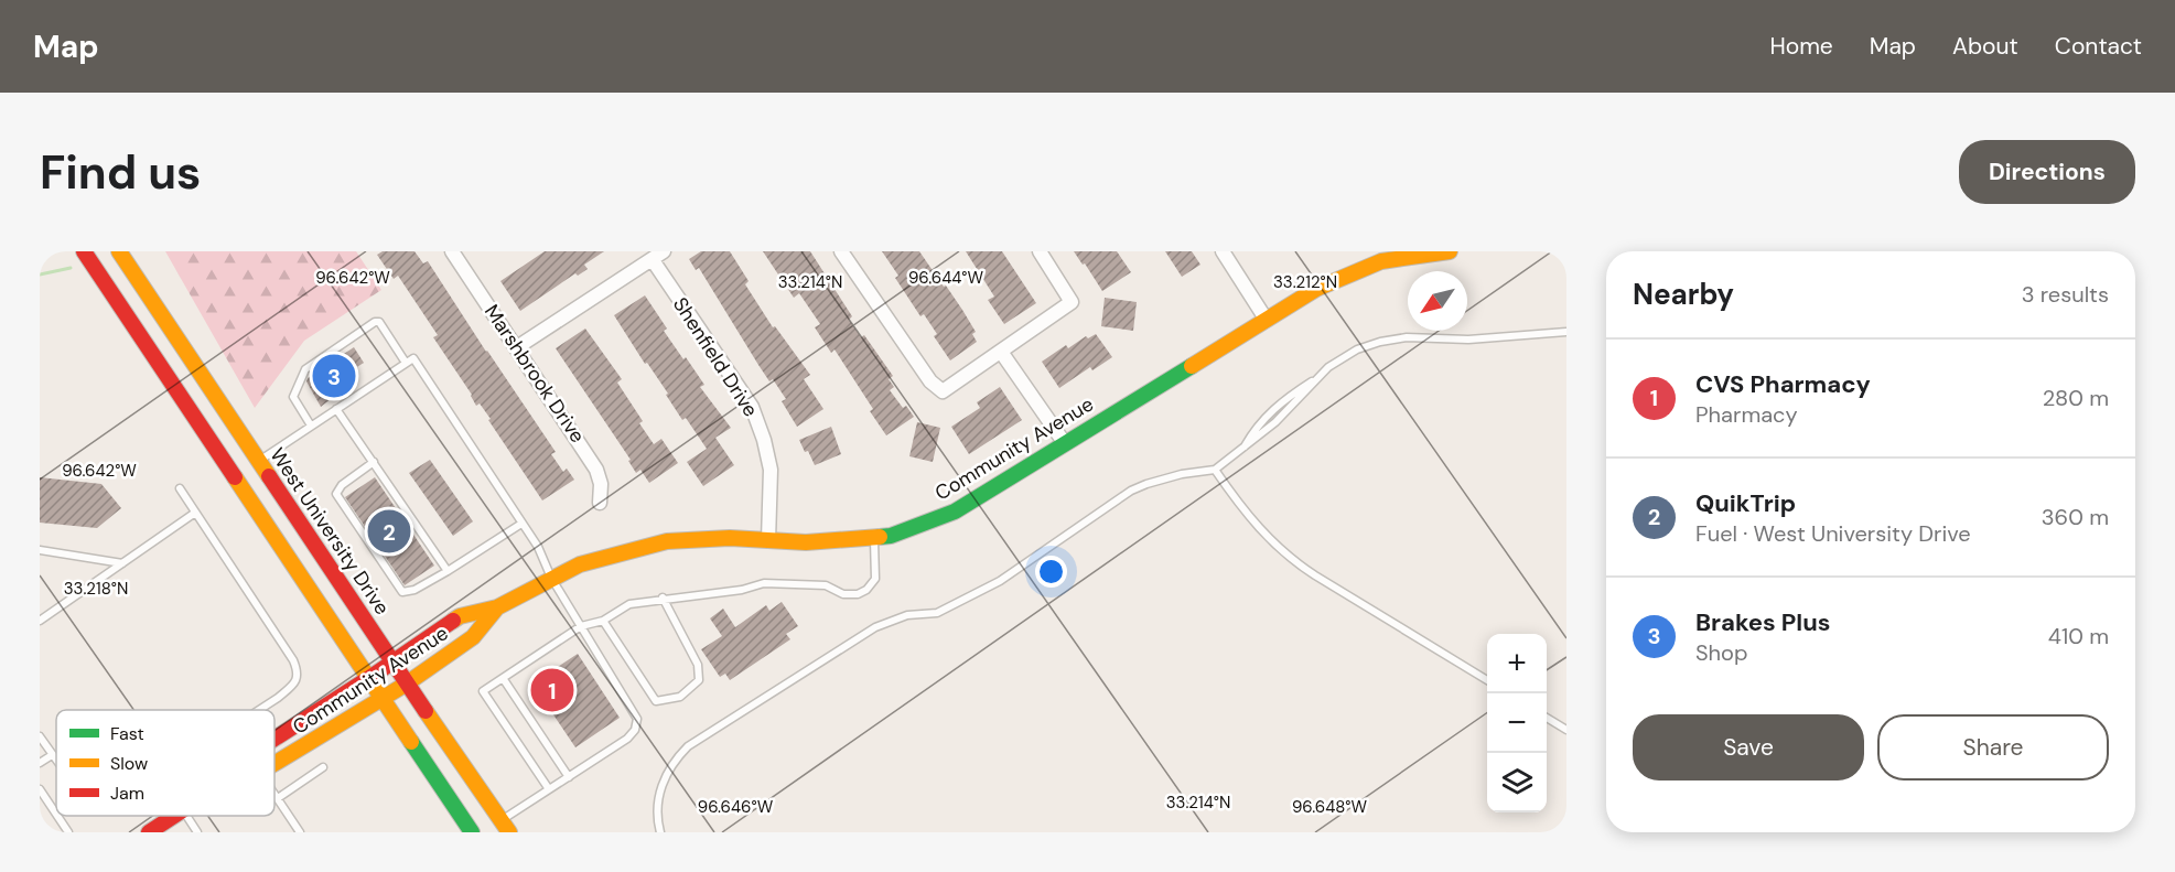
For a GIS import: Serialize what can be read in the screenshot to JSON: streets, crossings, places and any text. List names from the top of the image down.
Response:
{
  "streets": {
    "main road": ["Community Avenue", "West University Drive"],
    "street": ["Shenfield Drive", "Marshbrook Drive"]
  },
  "crossings": [
    ["Shenfield Drive", "Community Avenue"],
    ["Community Avenue", "West University Drive"]
  ],
  "legend": ["Fast", "Slow", "Jam"],
  "north": "bottom left",
  "page": {
    "header": "Map",
    "nav": [
      "Home",
      "Map",
      "About",
      "Contact"
    ],
    "buttons": [
      "Directions",
      ["Save", "Share"]
    ],
    "title": "Find us",
    "heading": ["Nearby", "3 results"],
    "list": [
      {
        "mark": "1",
        "name": "CVS Pharmacy",
        "note": "Pharmacy",
        "value": "280 m"
      },
      {
        "mark": "2",
        "name": "QuikTrip",
        "note": "Fuel · West University Drive",
        "value": "360 m"
      },
      {
        "mark": "3",
        "name": "Brakes Plus",
        "note": "Shop",
        "value": "410 m"
      }
    ],
    "pins": ["3", "2", "1"],
    "map_buttons": ["+", "−"]
  },
  "coordinates": [
    "96.642°W",
    "96.644°W",
    "33.214°N",
    "33.212°N",
    "33.218°N",
    "96.646°W",
    "96.648°W"
  ]
}
